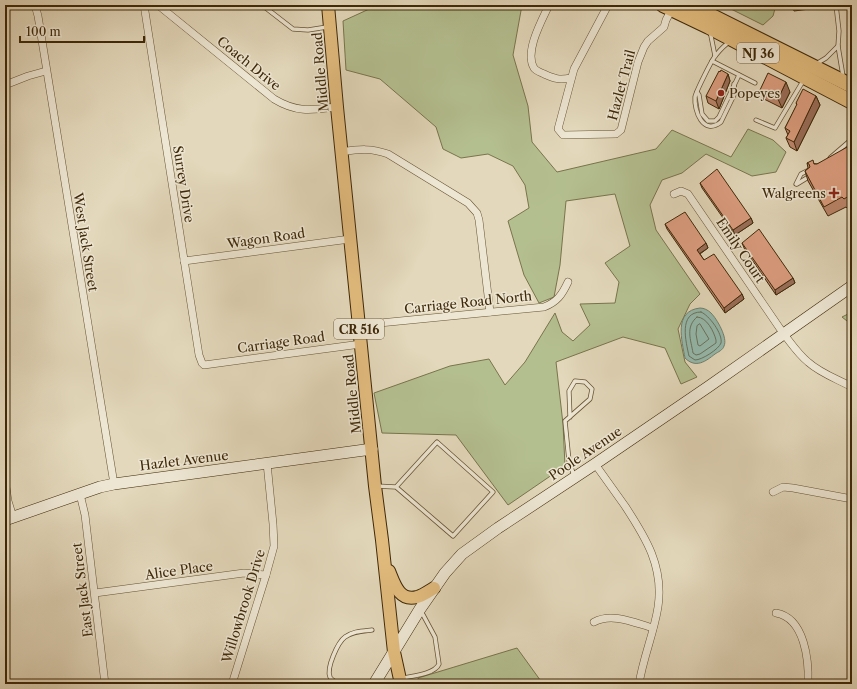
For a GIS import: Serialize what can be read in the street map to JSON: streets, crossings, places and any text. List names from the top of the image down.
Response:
{
  "streets": {
    "highway": ["NJ 36"],
    "main road": ["Middle Road", "CR 516"],
    "street": [
      "Coach Drive",
      "Hazlet Trail",
      "Surrey Drive",
      "Wagon Road",
      "West Jack Street",
      "Emily Court",
      "Carriage Road North",
      "Carriage Road",
      "Poole Avenue",
      "Hazlet Avenue",
      "Alice Place",
      "East Jack Street",
      "Willowbrook Drive"
    ]
  },
  "crossings": [
    ["NJ 36", "Hazlet Trail"],
    ["Coach Drive", "Middle Road"],
    ["Middle Road", "Wagon Road"],
    ["Middle Road", "Carriage Road North"],
    ["Middle Road", "Carriage Road"],
    ["Middle Road", "Poole Avenue"],
    ["Middle Road", "Hazlet Avenue"],
    ["Surrey Drive", "Wagon Road"],
    ["Surrey Drive", "Carriage Road"],
    ["West Jack Street", "Hazlet Avenue"],
    ["Emily Court", "Poole Avenue"],
    ["Hazlet Avenue", "East Jack Street"],
    ["Hazlet Avenue", "Willowbrook Drive"],
    ["Alice Place", "East Jack Street"],
    ["Alice Place", "Willowbrook Drive"]
  ],
  "places": {
    "other": ["Popeyes"],
    "health": ["Walgreens"]
  },
  "scale_bar": "100 m"
}
